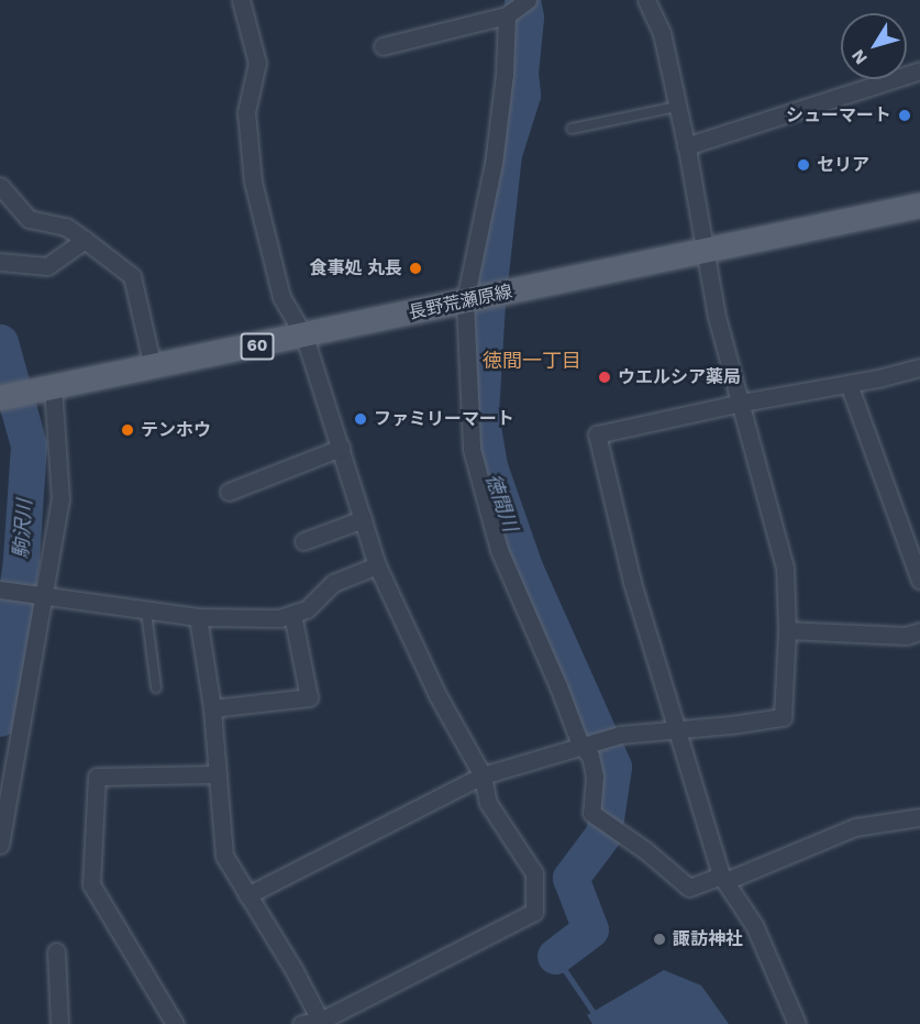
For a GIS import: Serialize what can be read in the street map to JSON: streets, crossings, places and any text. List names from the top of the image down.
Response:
{
  "streets": {
    "main road": ["長野荒瀬原線", "60"]
  },
  "districts": ["徳間一丁目"],
  "water": ["徳間川", "駒沢川"],
  "places": [
    "シューマート",
    "セリア",
    "食事処 丸長",
    "ウエルシア薬局",
    "ファミリーマート",
    "テンホウ",
    "諏訪神社"
  ],
  "north": "bottom left"
}
